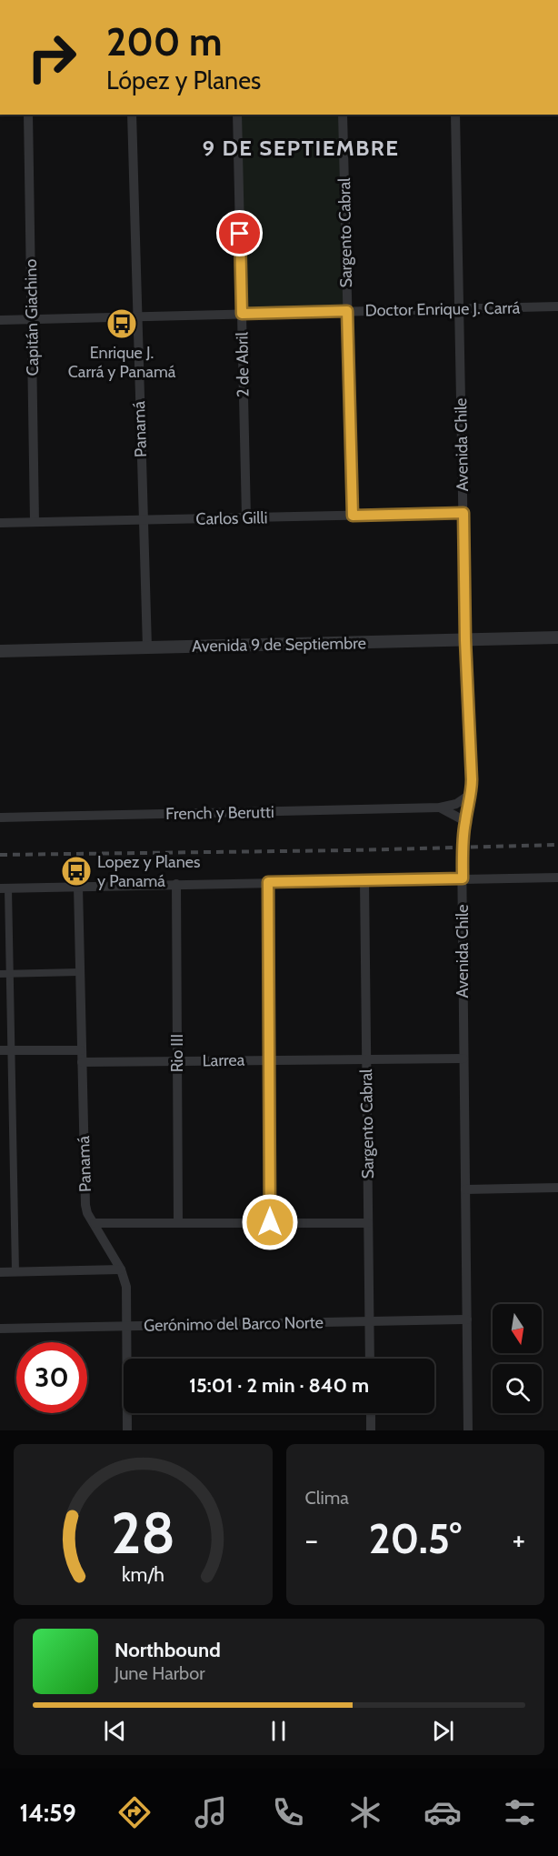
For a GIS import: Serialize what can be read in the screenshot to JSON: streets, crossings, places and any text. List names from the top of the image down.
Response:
{
  "streets": {
    "street": [
      "Sargento Cabral",
      "Doctor Enrique J. Carrá",
      "Capitán Giachino",
      "2 de Abril",
      "Panamá",
      "Avenida Chile",
      "Carlos Gilli",
      "Avenida 9 de Septiembre",
      "French y Berutti",
      "Rio III",
      "Larrea",
      "Gerónimo del Barco Norte"
    ]
  },
  "crossings": [
    ["Sargento Cabral", "Doctor Enrique J. Carrá"],
    ["Sargento Cabral", "Carlos Gilli"],
    ["Sargento Cabral", "Larrea"],
    ["Sargento Cabral", "Gerónimo del Barco Norte"],
    ["Doctor Enrique J. Carrá", "Capitán Giachino"],
    ["Doctor Enrique J. Carrá", "2 de Abril"],
    ["Doctor Enrique J. Carrá", "Panamá"],
    ["Doctor Enrique J. Carrá", "Avenida Chile"],
    ["Capitán Giachino", "Carlos Gilli"],
    ["2 de Abril", "Carlos Gilli"],
    ["Panamá", "Carlos Gilli"],
    ["Panamá", "Avenida 9 de Septiembre"],
    ["Panamá", "Larrea"],
    ["Panamá", "Gerónimo del Barco Norte"],
    ["Avenida Chile", "Carlos Gilli"],
    ["Avenida Chile", "Avenida 9 de Septiembre"],
    ["Avenida Chile", "French y Berutti"],
    ["Avenida Chile", "Larrea"],
    ["Avenida Chile", "Gerónimo del Barco Norte"],
    ["Rio III", "Larrea"]
  ],
  "districts": ["9 DE SEPTIEMBRE"],
  "places": {
    "bus stop": ["Enrique J. Carrá y Panamá", "Lopez y Planes y Panamá"]
  },
  "north": "bottom",
  "page": {
    "turn": ["200 m", "López y Planes"],
    "limit": "30",
    "trip": "15:01 · 2 min · 840 m",
    "tile": "Clima",
    "heat": ["−", "20.5°", "+"],
    "song": ["Northbound", "June Harbor"],
    "tabs": "14:59",
    "gauge": ["28", "km/h"]
  }
}
